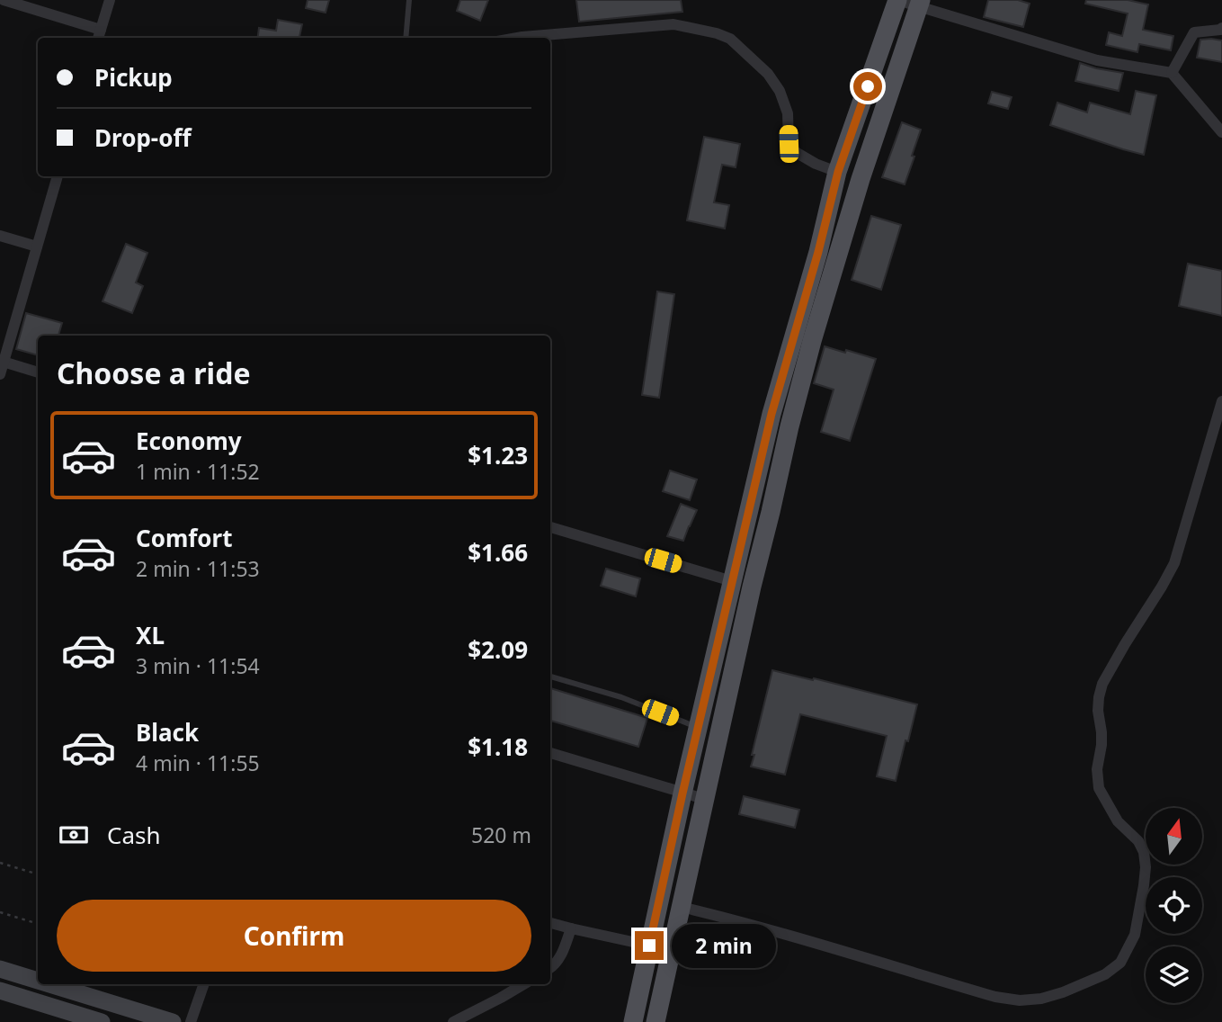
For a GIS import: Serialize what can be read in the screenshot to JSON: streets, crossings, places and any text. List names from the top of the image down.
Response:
{
  "north": "top",
  "page": {
    "banner": ["Pickup", "Drop-off"],
    "heading": "Choose a ride",
    "list": [
      {
        "name": "Economy",
        "note": "1 min · 11:52",
        "value": "$1.23"
      },
      {
        "name": "Comfort",
        "note": "2 min · 11:53",
        "value": "$1.66"
      },
      {
        "name": "XL",
        "note": "3 min · 11:54",
        "value": "$2.09"
      },
      {
        "name": "Black",
        "note": "4 min · 11:55",
        "value": "$1.18"
      }
    ],
    "pay": ["Cash", "520 m"],
    "buttons": "Confirm",
    "bubble": "2 min"
  }
}
